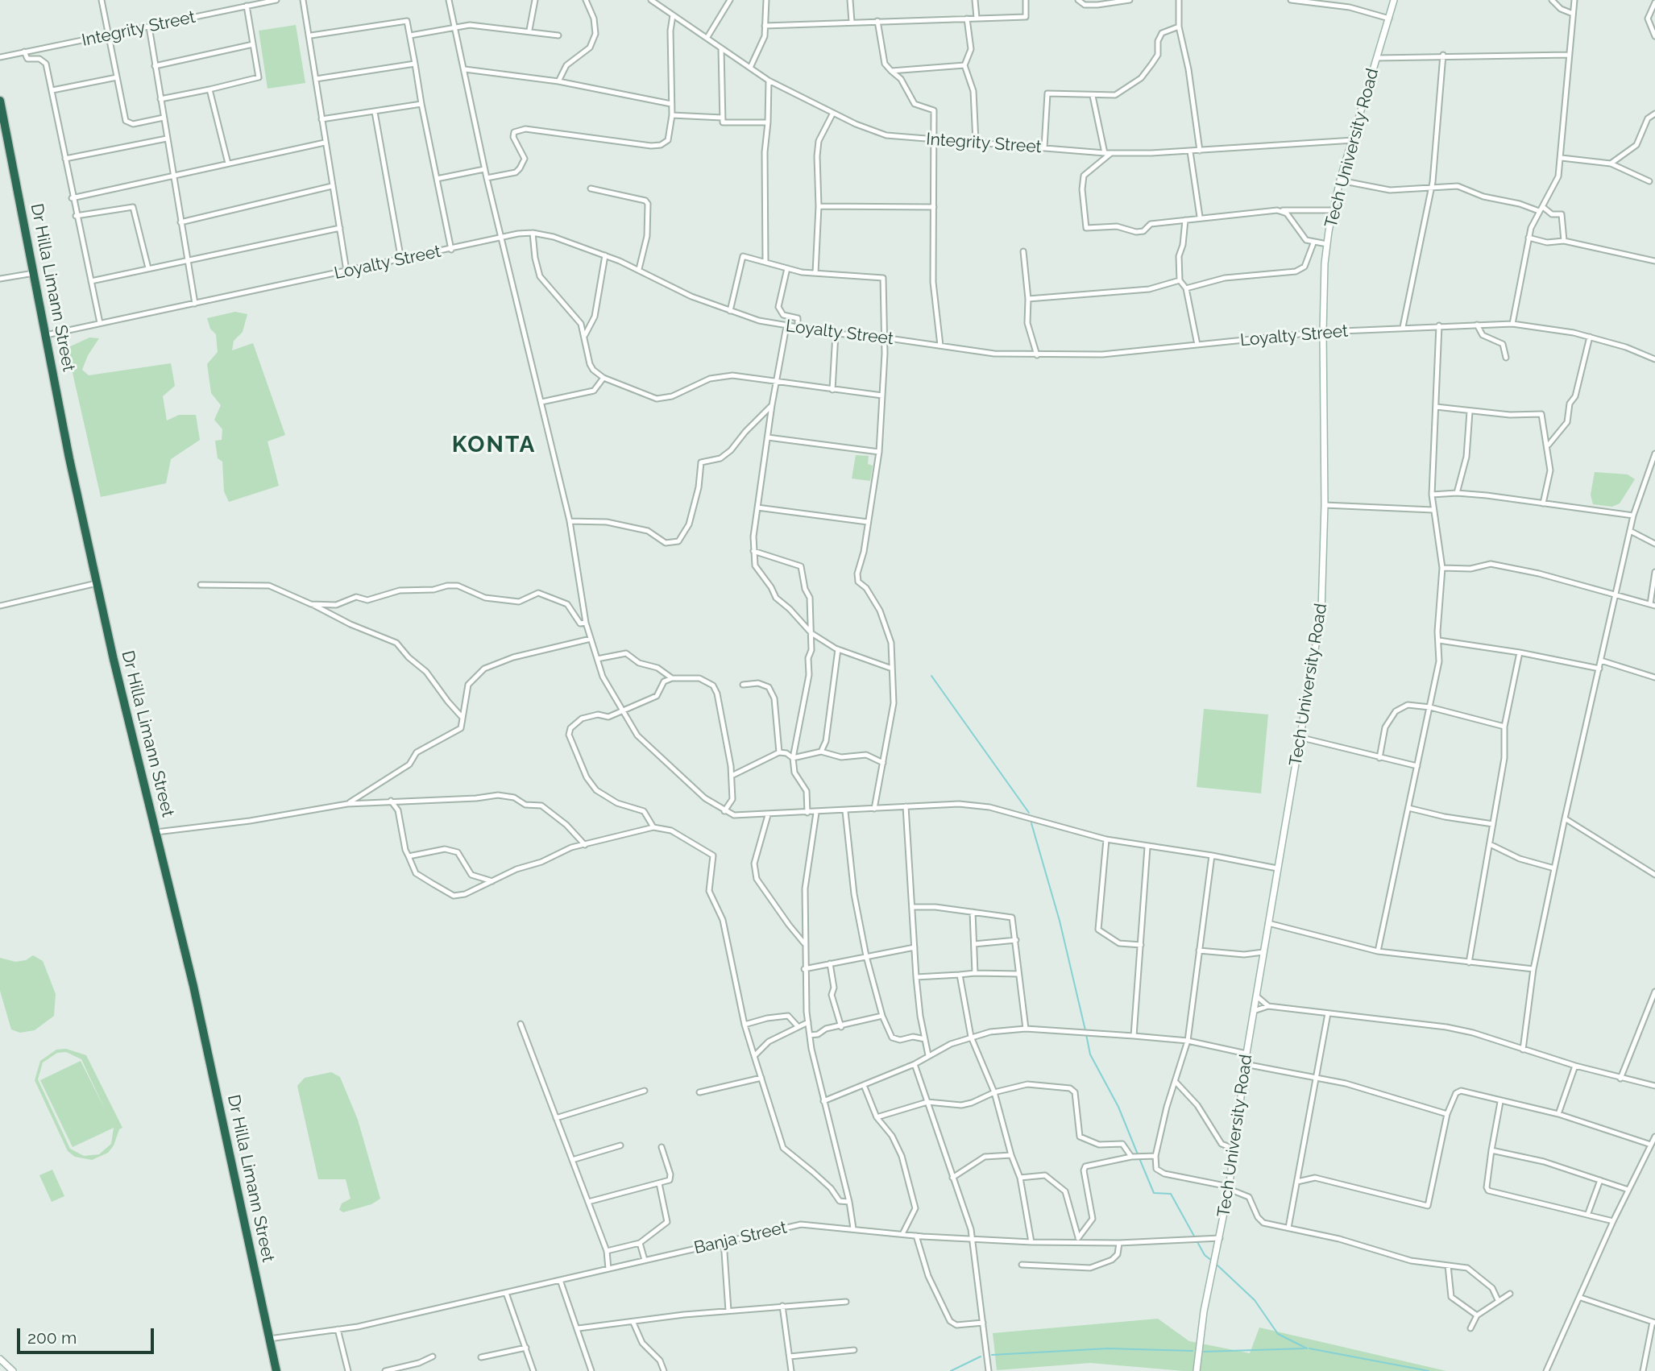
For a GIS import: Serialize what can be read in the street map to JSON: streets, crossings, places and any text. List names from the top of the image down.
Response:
{
  "streets": {
    "highway": ["Dr Hilla Limann Street"],
    "street": [
      "Integrity Street",
      "Tech University Road",
      "Loyalty Street",
      "Banja Street"
    ]
  },
  "crossings": [
    ["Integrity Street", "Tech University Road"],
    ["Tech University Road", "Loyalty Street"],
    ["Tech University Road", "Banja Street"],
    ["Loyalty Street", "Dr Hilla Limann Street"],
    ["Dr Hilla Limann Street", "Banja Street"]
  ],
  "districts": ["KONTA"],
  "scale_bar": "200 m"
}
